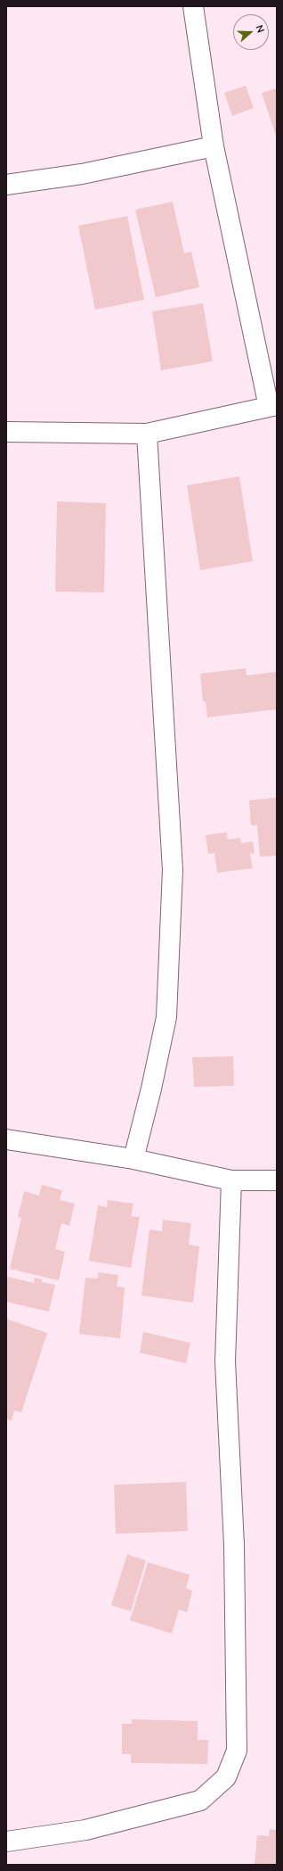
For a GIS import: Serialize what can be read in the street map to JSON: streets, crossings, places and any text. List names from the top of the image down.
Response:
{
  "north": "right"
}
